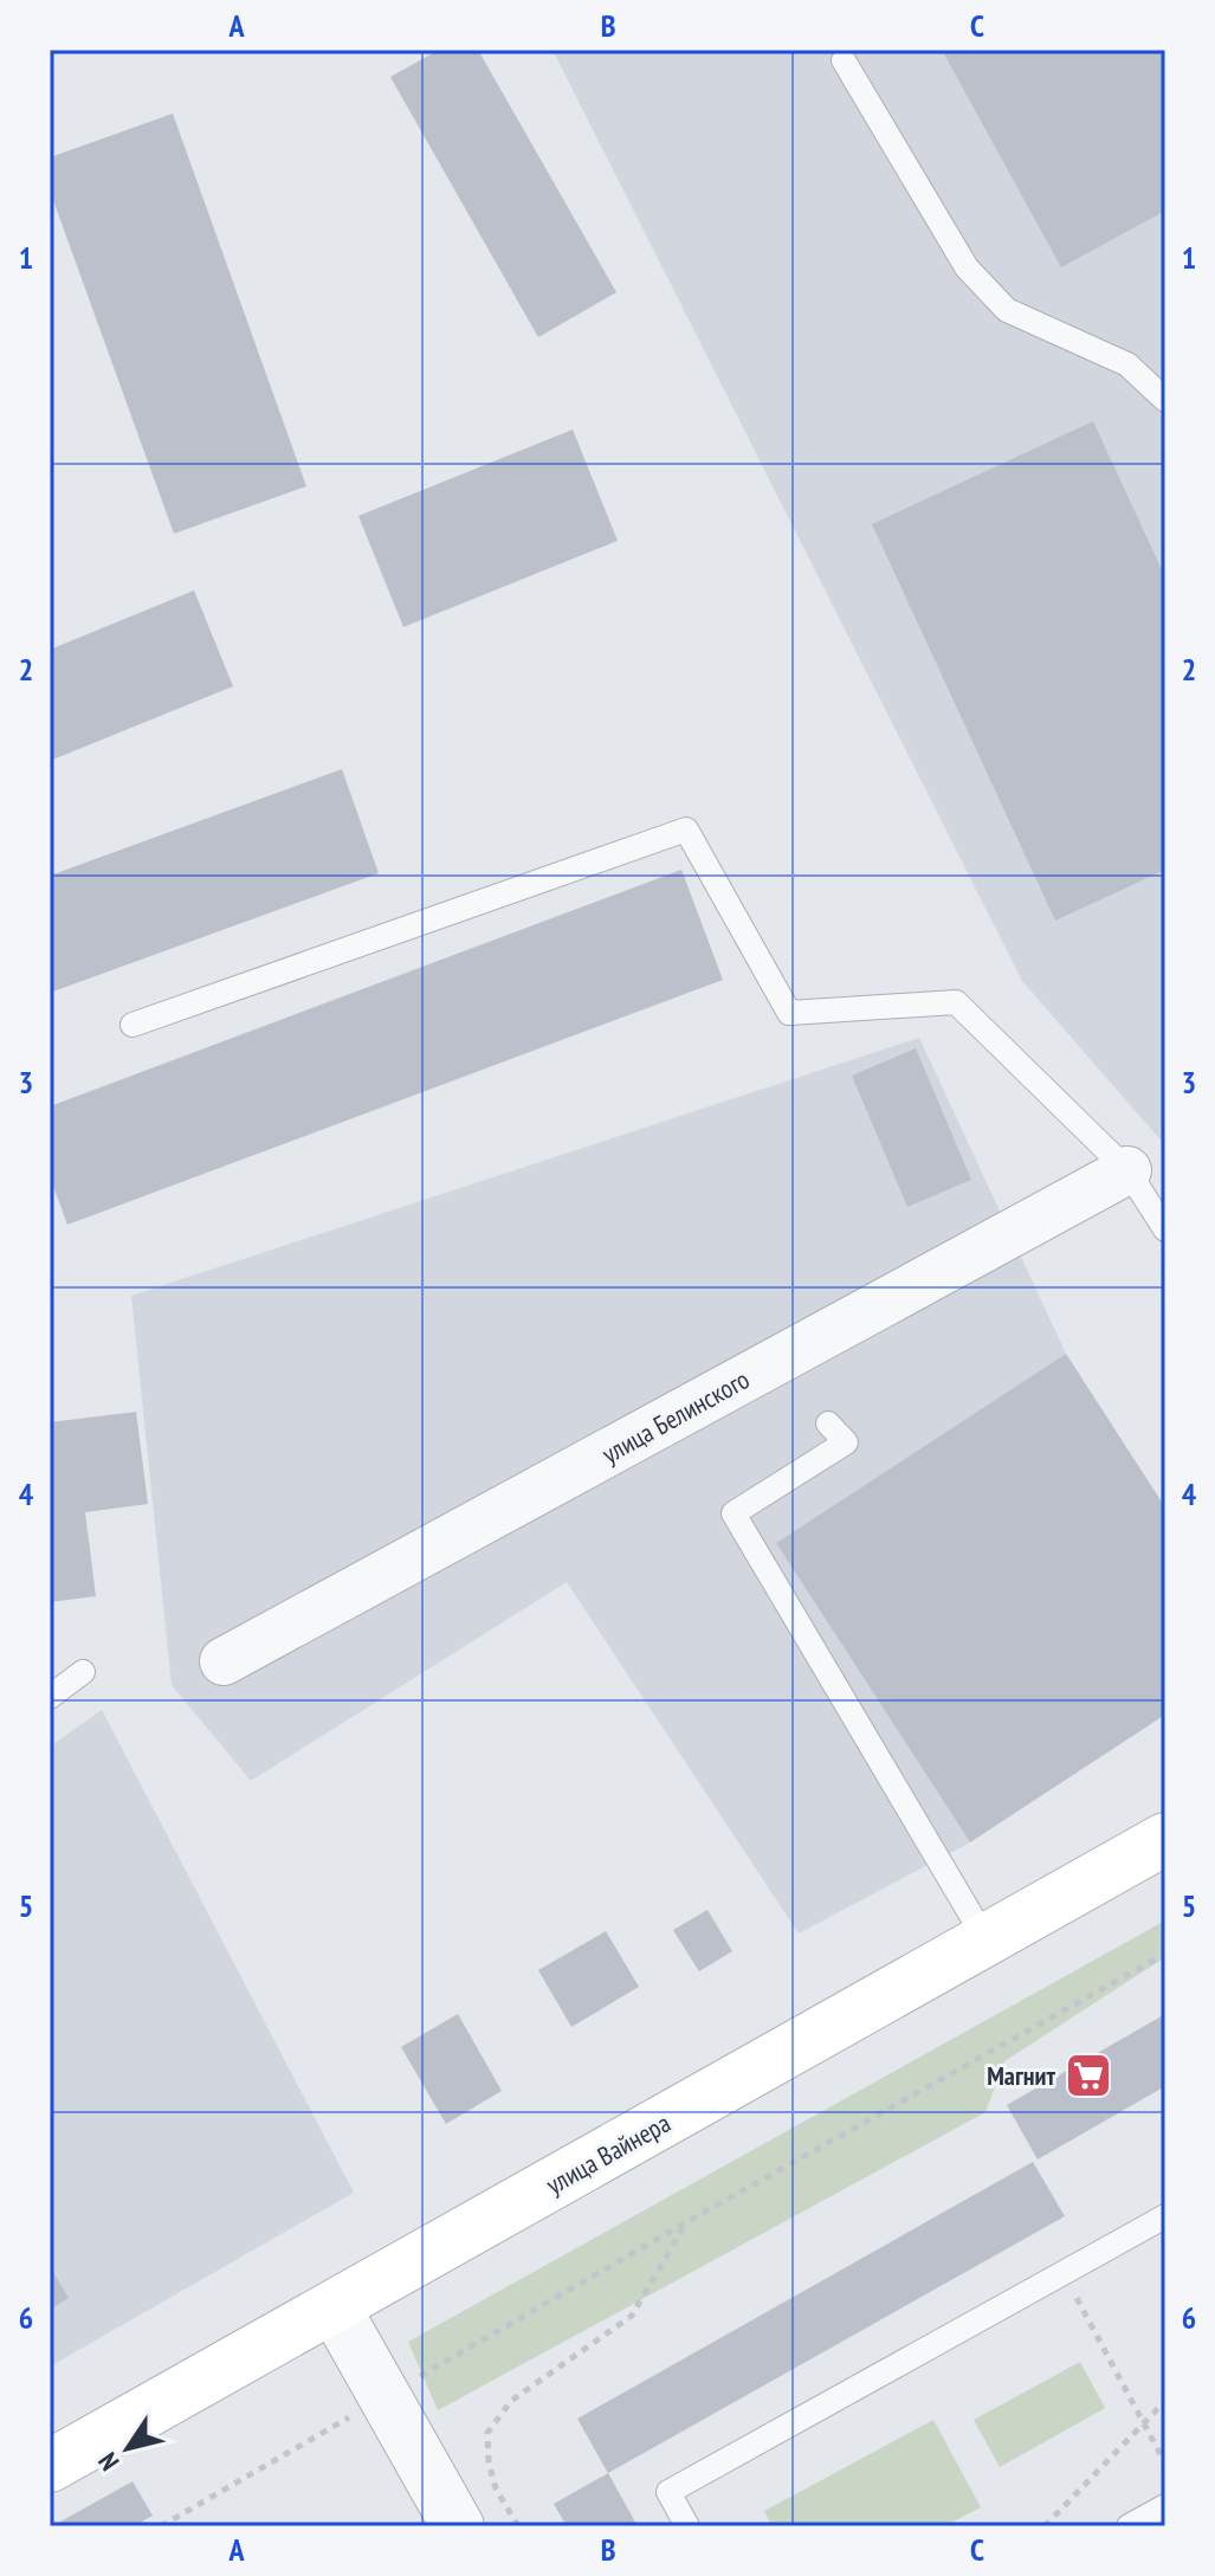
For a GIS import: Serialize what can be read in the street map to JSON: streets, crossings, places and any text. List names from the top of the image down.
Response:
{
  "streets": {
    "main road": ["улица Вайнера"],
    "street": ["улица Белинского"]
  },
  "places": {
    "supermarket": ["Магнит"]
  },
  "north": "bottom left",
  "grid": {
    "columns": ["A", "B", "C"],
    "rows": [
      "1",
      "2",
      "3",
      "4",
      "5",
      "6"
    ]
  }
}
